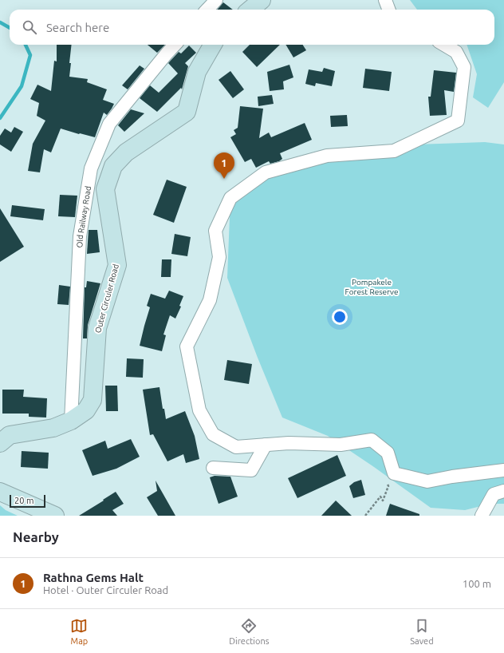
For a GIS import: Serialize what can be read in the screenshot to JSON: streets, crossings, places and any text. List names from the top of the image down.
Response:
{
  "streets": {
    "street": ["Old Railway Road", "Outer Circuler Road"]
  },
  "crossings": [
    ["Old Railway Road", "Outer Circuler Road"]
  ],
  "parks": ["Pompakele Forest Reserve"],
  "scale_bar": "20 m",
  "page": {
    "search": "Search here",
    "pins": "1",
    "scale": "20 m",
    "heading": "Nearby",
    "list": [
      {
        "mark": "1",
        "name": "Rathna Gems Halt",
        "note": "Hotel · Outer Circuler Road",
        "value": "100 m"
      }
    ],
    "nav": ["Map", "Directions", "Saved"]
  }
}
